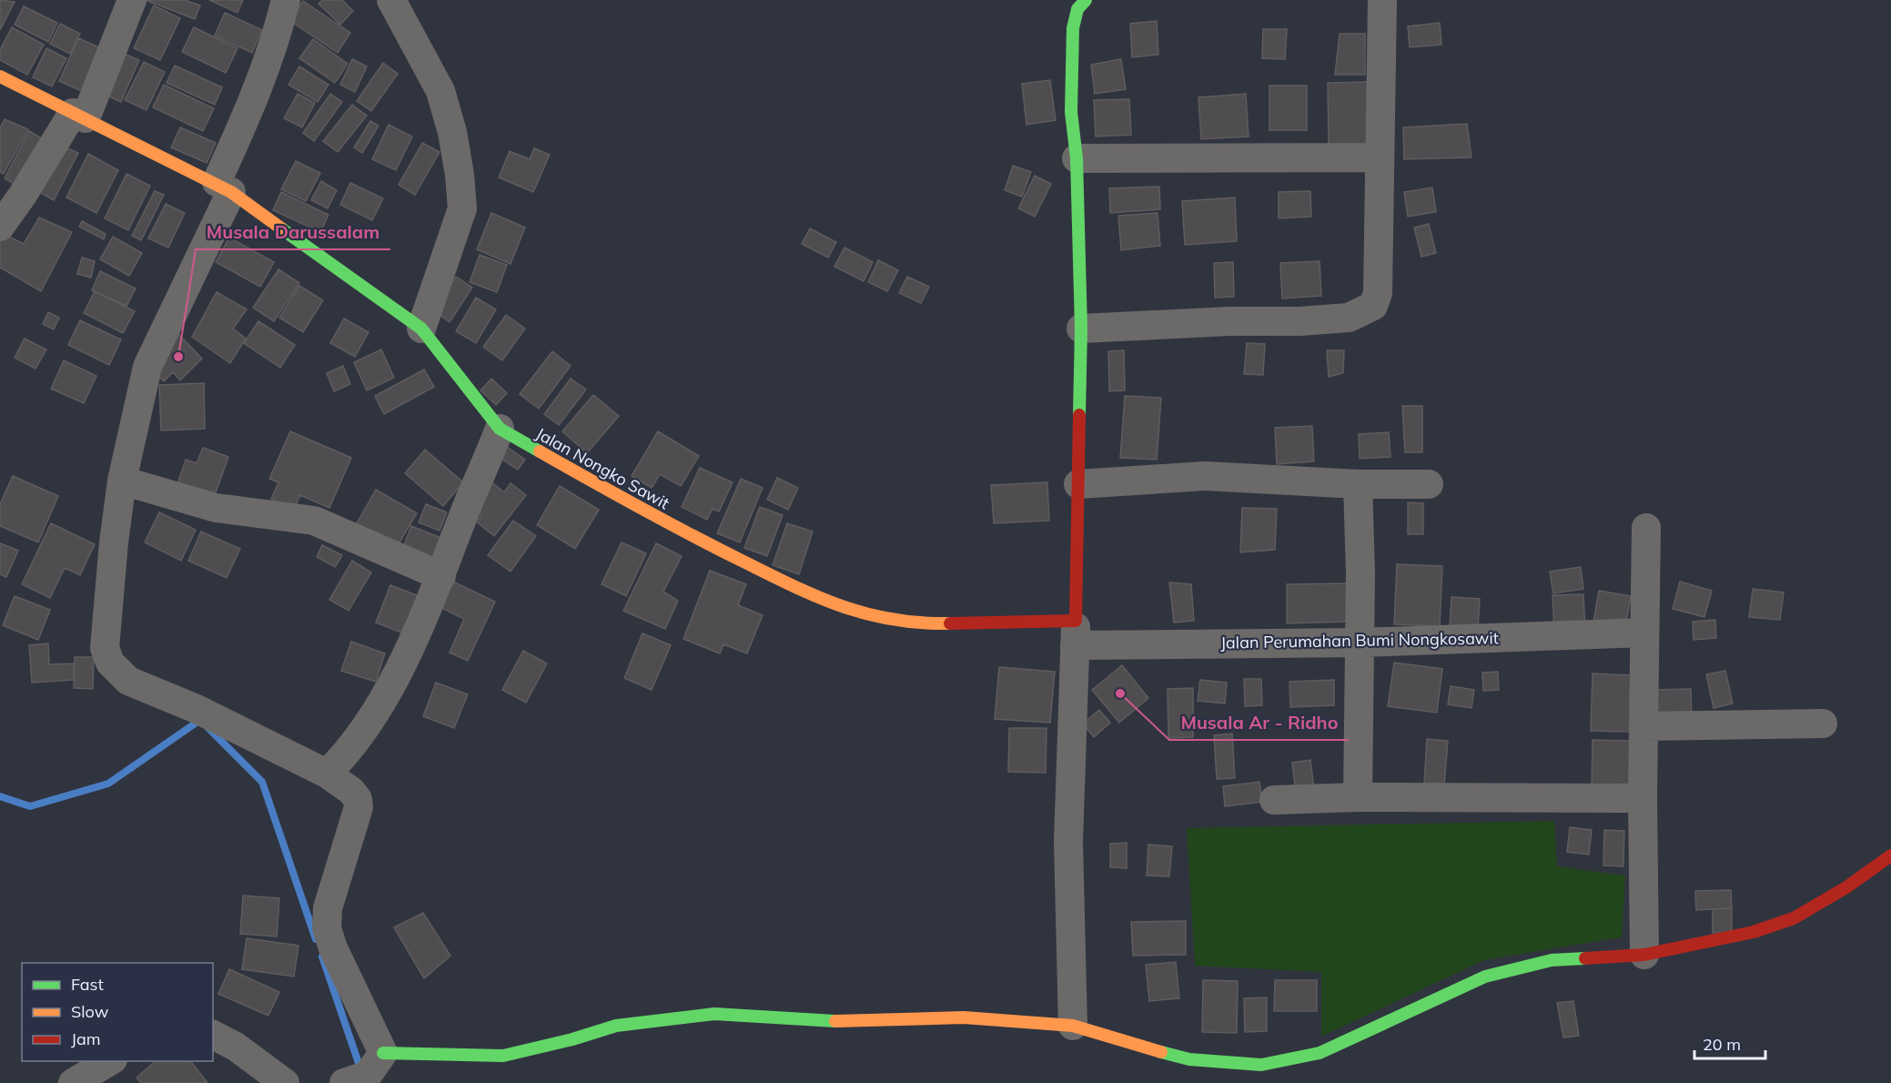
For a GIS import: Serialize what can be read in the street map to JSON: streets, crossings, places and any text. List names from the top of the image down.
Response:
{
  "streets": {
    "street": ["Jalan Nongko Sawit", "Jalan Perumahan Bumi Nongkosawit"]
  },
  "crossings": [
    ["Jalan Nongko Sawit", "Jalan Perumahan Bumi Nongkosawit"]
  ],
  "places": ["Musala Darussalam", "Musala Ar - Ridho"],
  "legend": ["Fast", "Slow", "Jam"],
  "scale_bar": "20 m"
}
